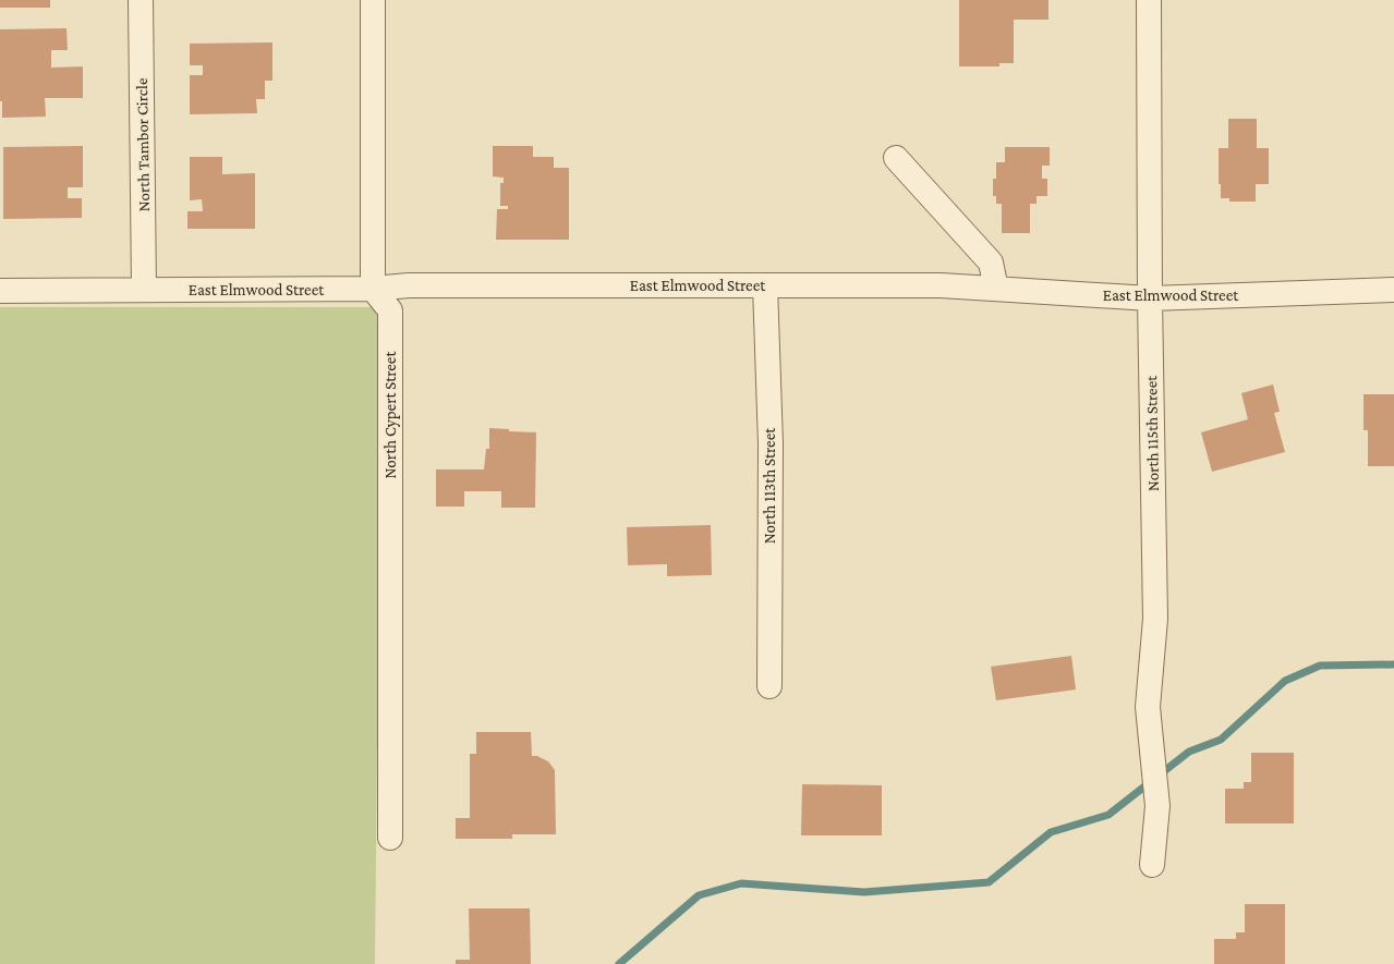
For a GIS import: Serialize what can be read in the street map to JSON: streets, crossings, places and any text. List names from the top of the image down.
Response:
{
  "streets": {
    "street": [
      "North Tambor Circle",
      "East Elmwood Street",
      "North Cypert Street",
      "North 115th Street",
      "North 113th Street"
    ]
  },
  "crossings": [
    ["North Tambor Circle", "East Elmwood Street"],
    ["East Elmwood Street", "North Cypert Street"],
    ["East Elmwood Street", "North 115th Street"],
    ["East Elmwood Street", "North 113th Street"]
  ]
}
